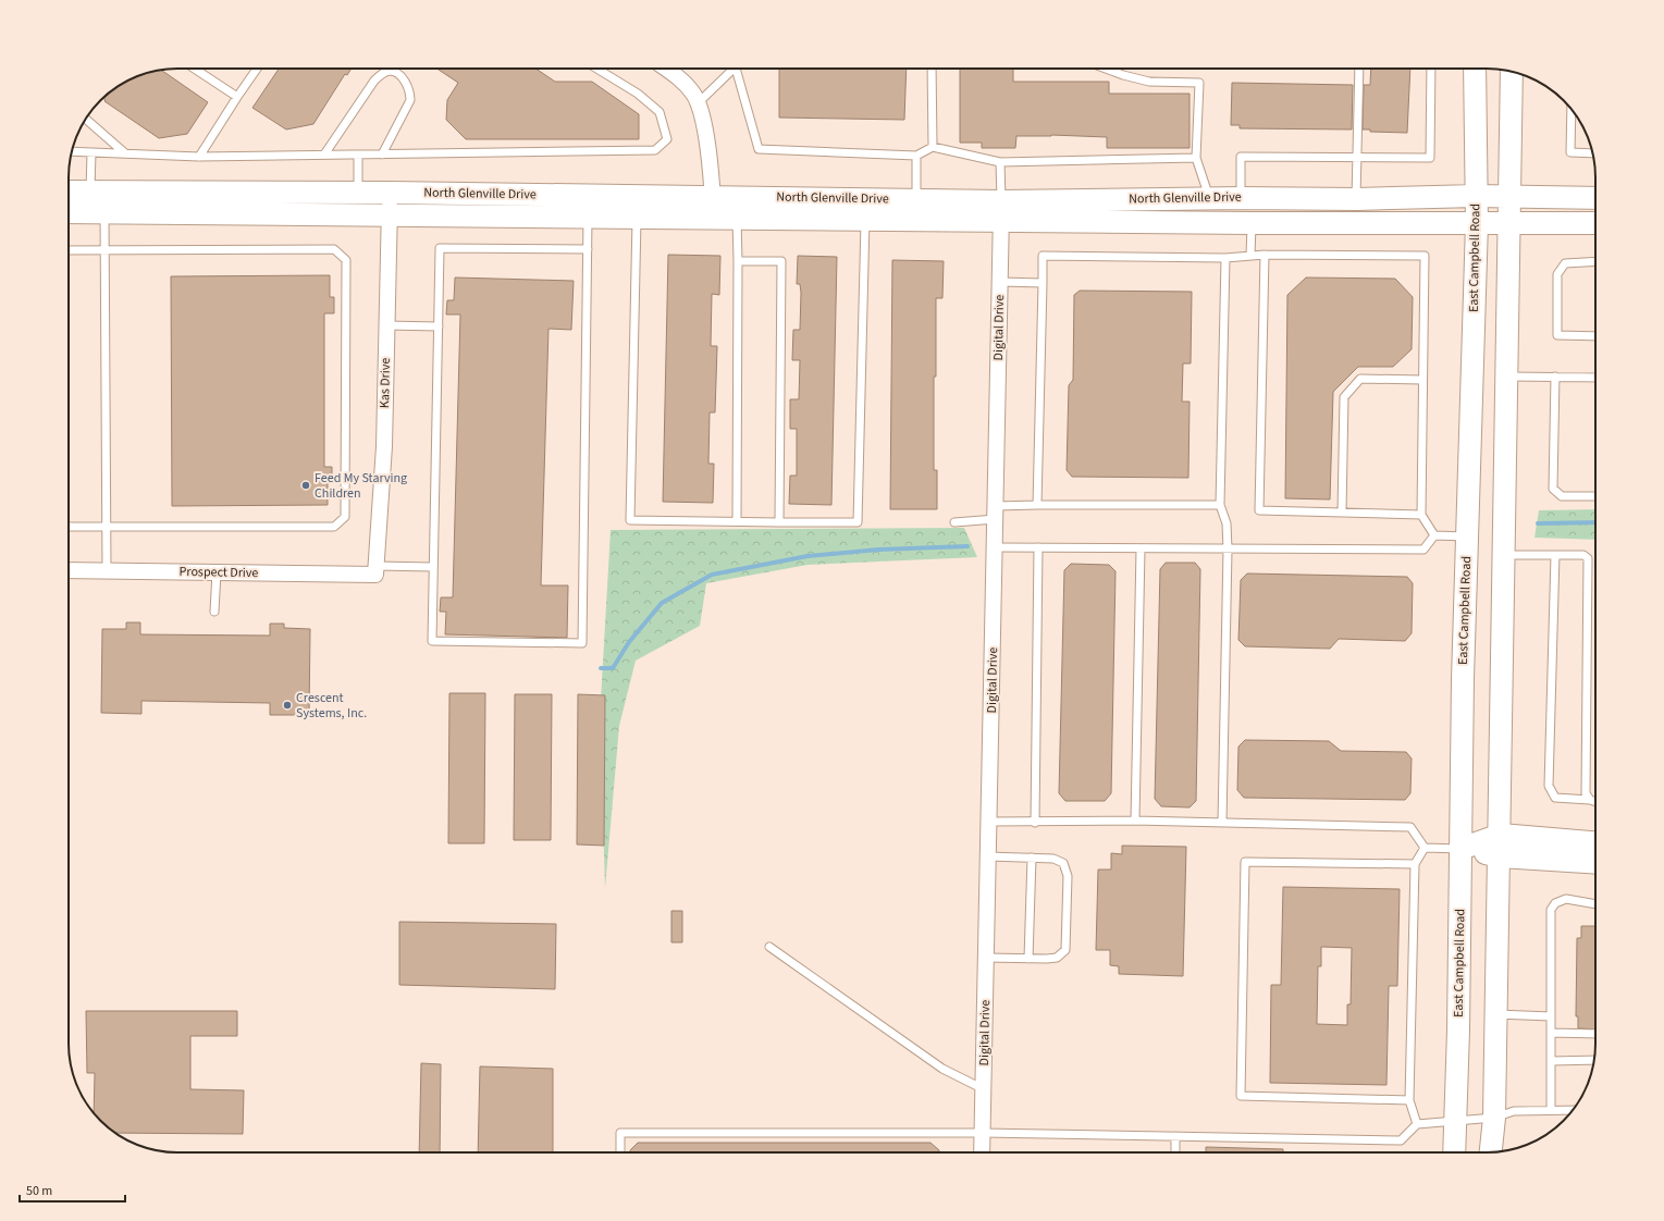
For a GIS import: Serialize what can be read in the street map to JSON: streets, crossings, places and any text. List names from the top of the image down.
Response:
{
  "streets": {
    "street": [
      "North Glenville Drive",
      "East Campbell Road",
      "Digital Drive",
      "Kas Drive",
      "Prospect Drive"
    ]
  },
  "crossings": [
    ["North Glenville Drive", "East Campbell Road"],
    ["North Glenville Drive", "Digital Drive"],
    ["North Glenville Drive", "Kas Drive"],
    ["Kas Drive", "Prospect Drive"]
  ],
  "places": ["Feed My Starving Children", "Crescent Systems, Inc."],
  "scale_bar": "50 m"
}
